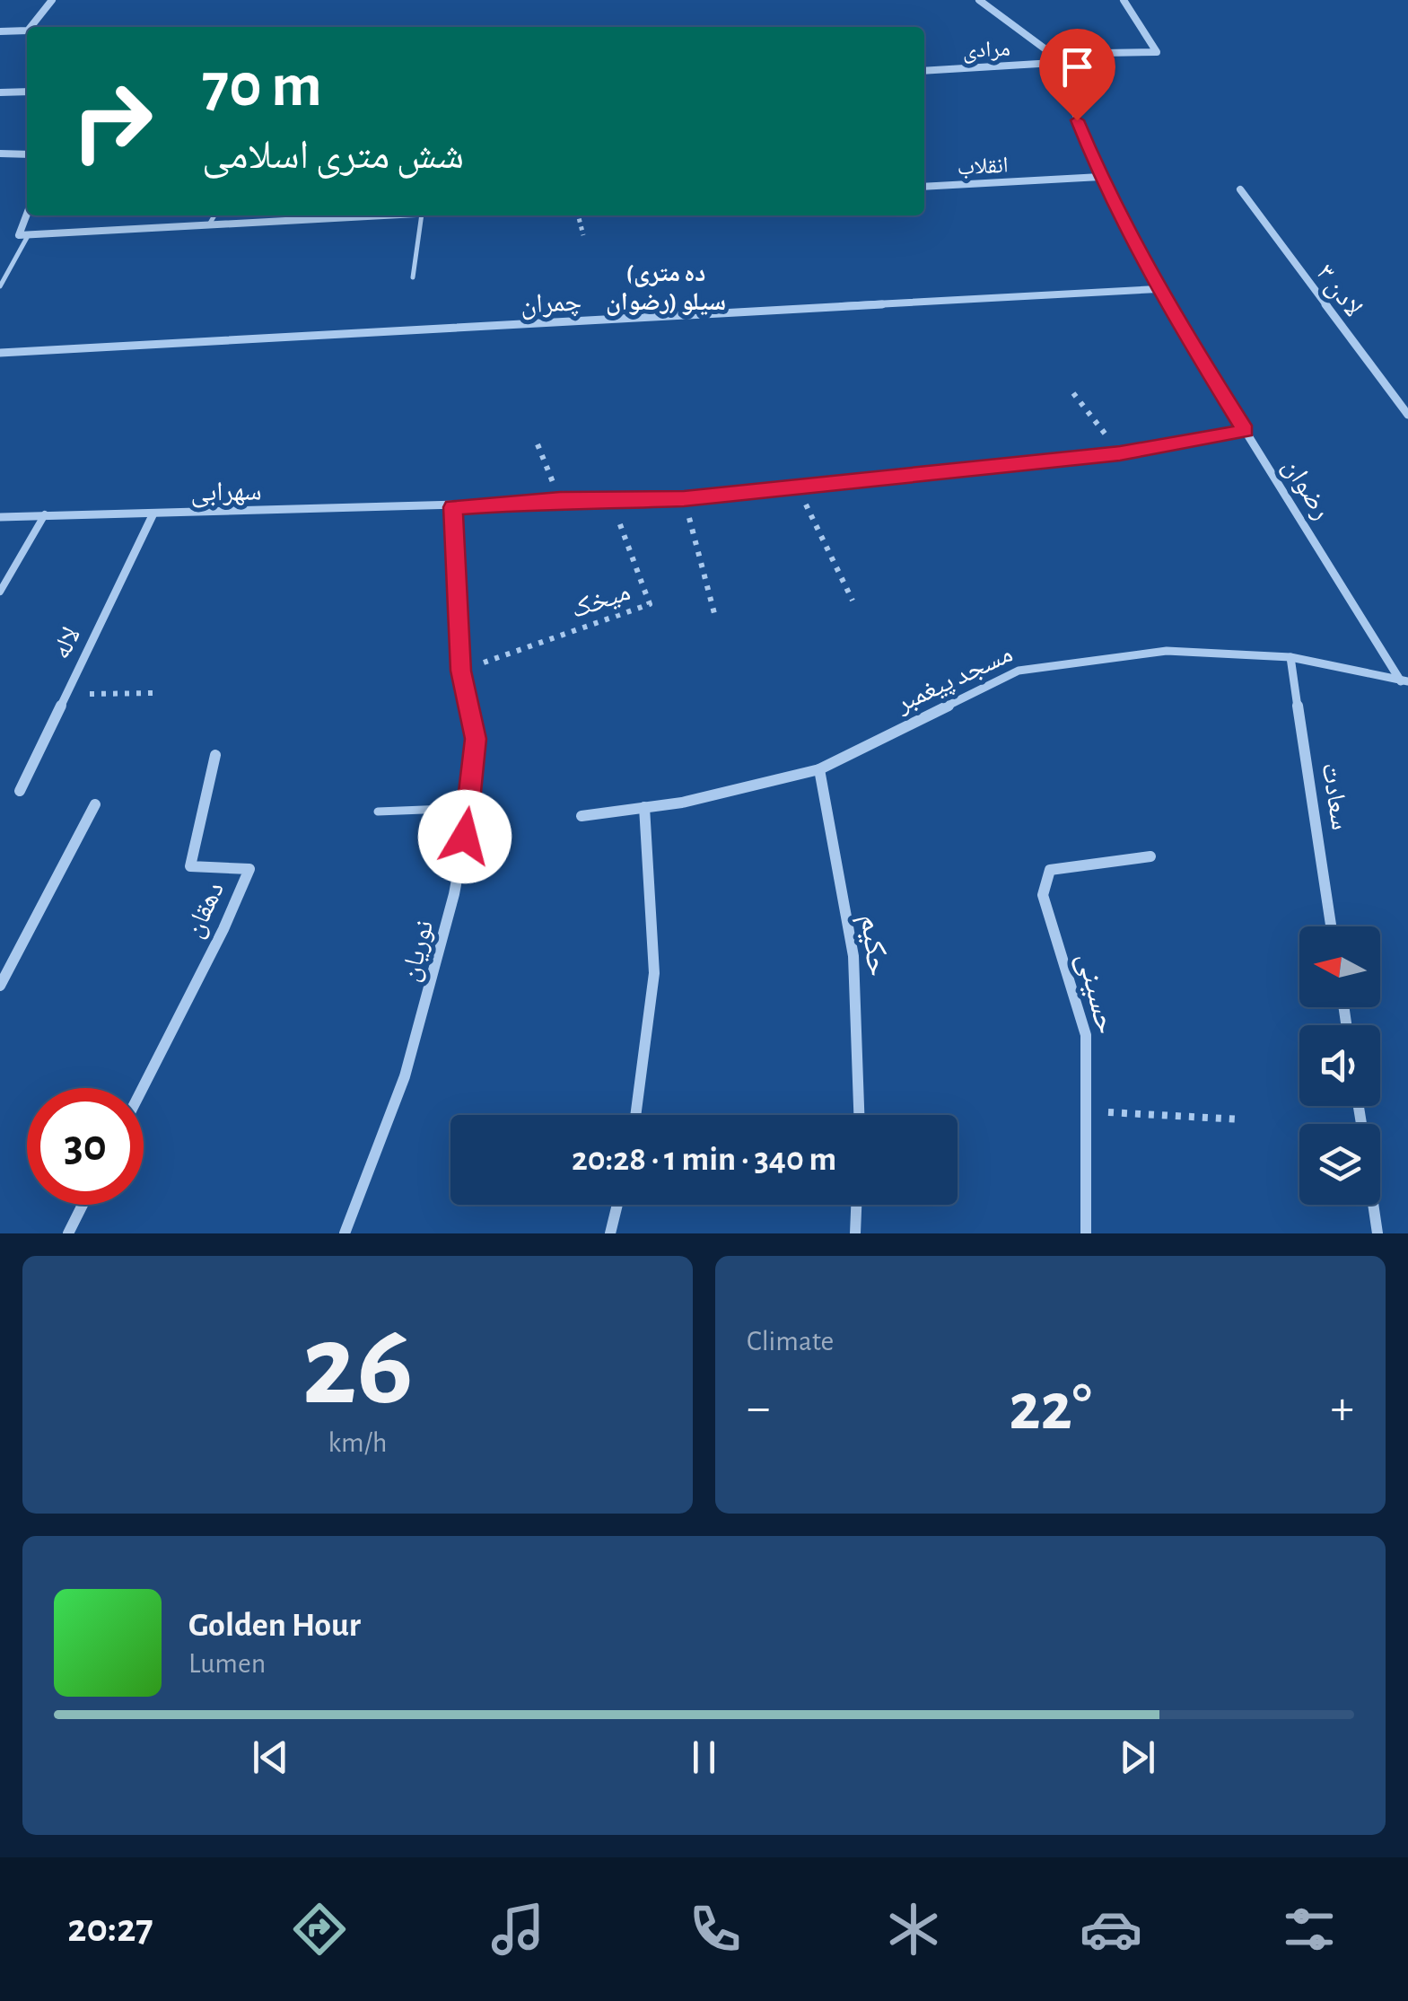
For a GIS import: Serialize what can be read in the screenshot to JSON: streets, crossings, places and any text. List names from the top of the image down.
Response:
{
  "streets": {
    "street": [
      "مرادی",
      "انقلاب",
      "لادن ۳",
      "چمران",
      "رضوان",
      "سهرابی",
      "لاله",
      "مسجد پیغمبر",
      "سعادت",
      "دهقان",
      "حکیم",
      "نوریان",
      "حسینی"
    ],
    "path": ["میخک"]
  },
  "crossings": [
    ["مرادی", "رضوان"],
    ["انقلاب", "رضوان"],
    ["چمران", "رضوان"],
    ["رضوان", "سهرابی"],
    ["رضوان", "مسجد پیغمبر"],
    ["سهرابی", "میخک"],
    ["سهرابی", "لاله"],
    ["سهرابی", "نوریان"],
    ["میخک", "نوریان"],
    ["مسجد پیغمبر", "سعادت"],
    ["مسجد پیغمبر", "حکیم"]
  ],
  "districts": ["(ده متری سیلو (رضوان"],
  "north": "left",
  "page": {
    "turn": ["70 m", "شش متری اسلامی"],
    "limit": "30",
    "trip": "20:28 · 1 min · 340 m",
    "tile": [
      ["26", "km/h"],
      "Climate"
    ],
    "heat": ["−", "22°", "+"],
    "song": ["Golden Hour", "Lumen"],
    "tabs": "20:27"
  }
}
